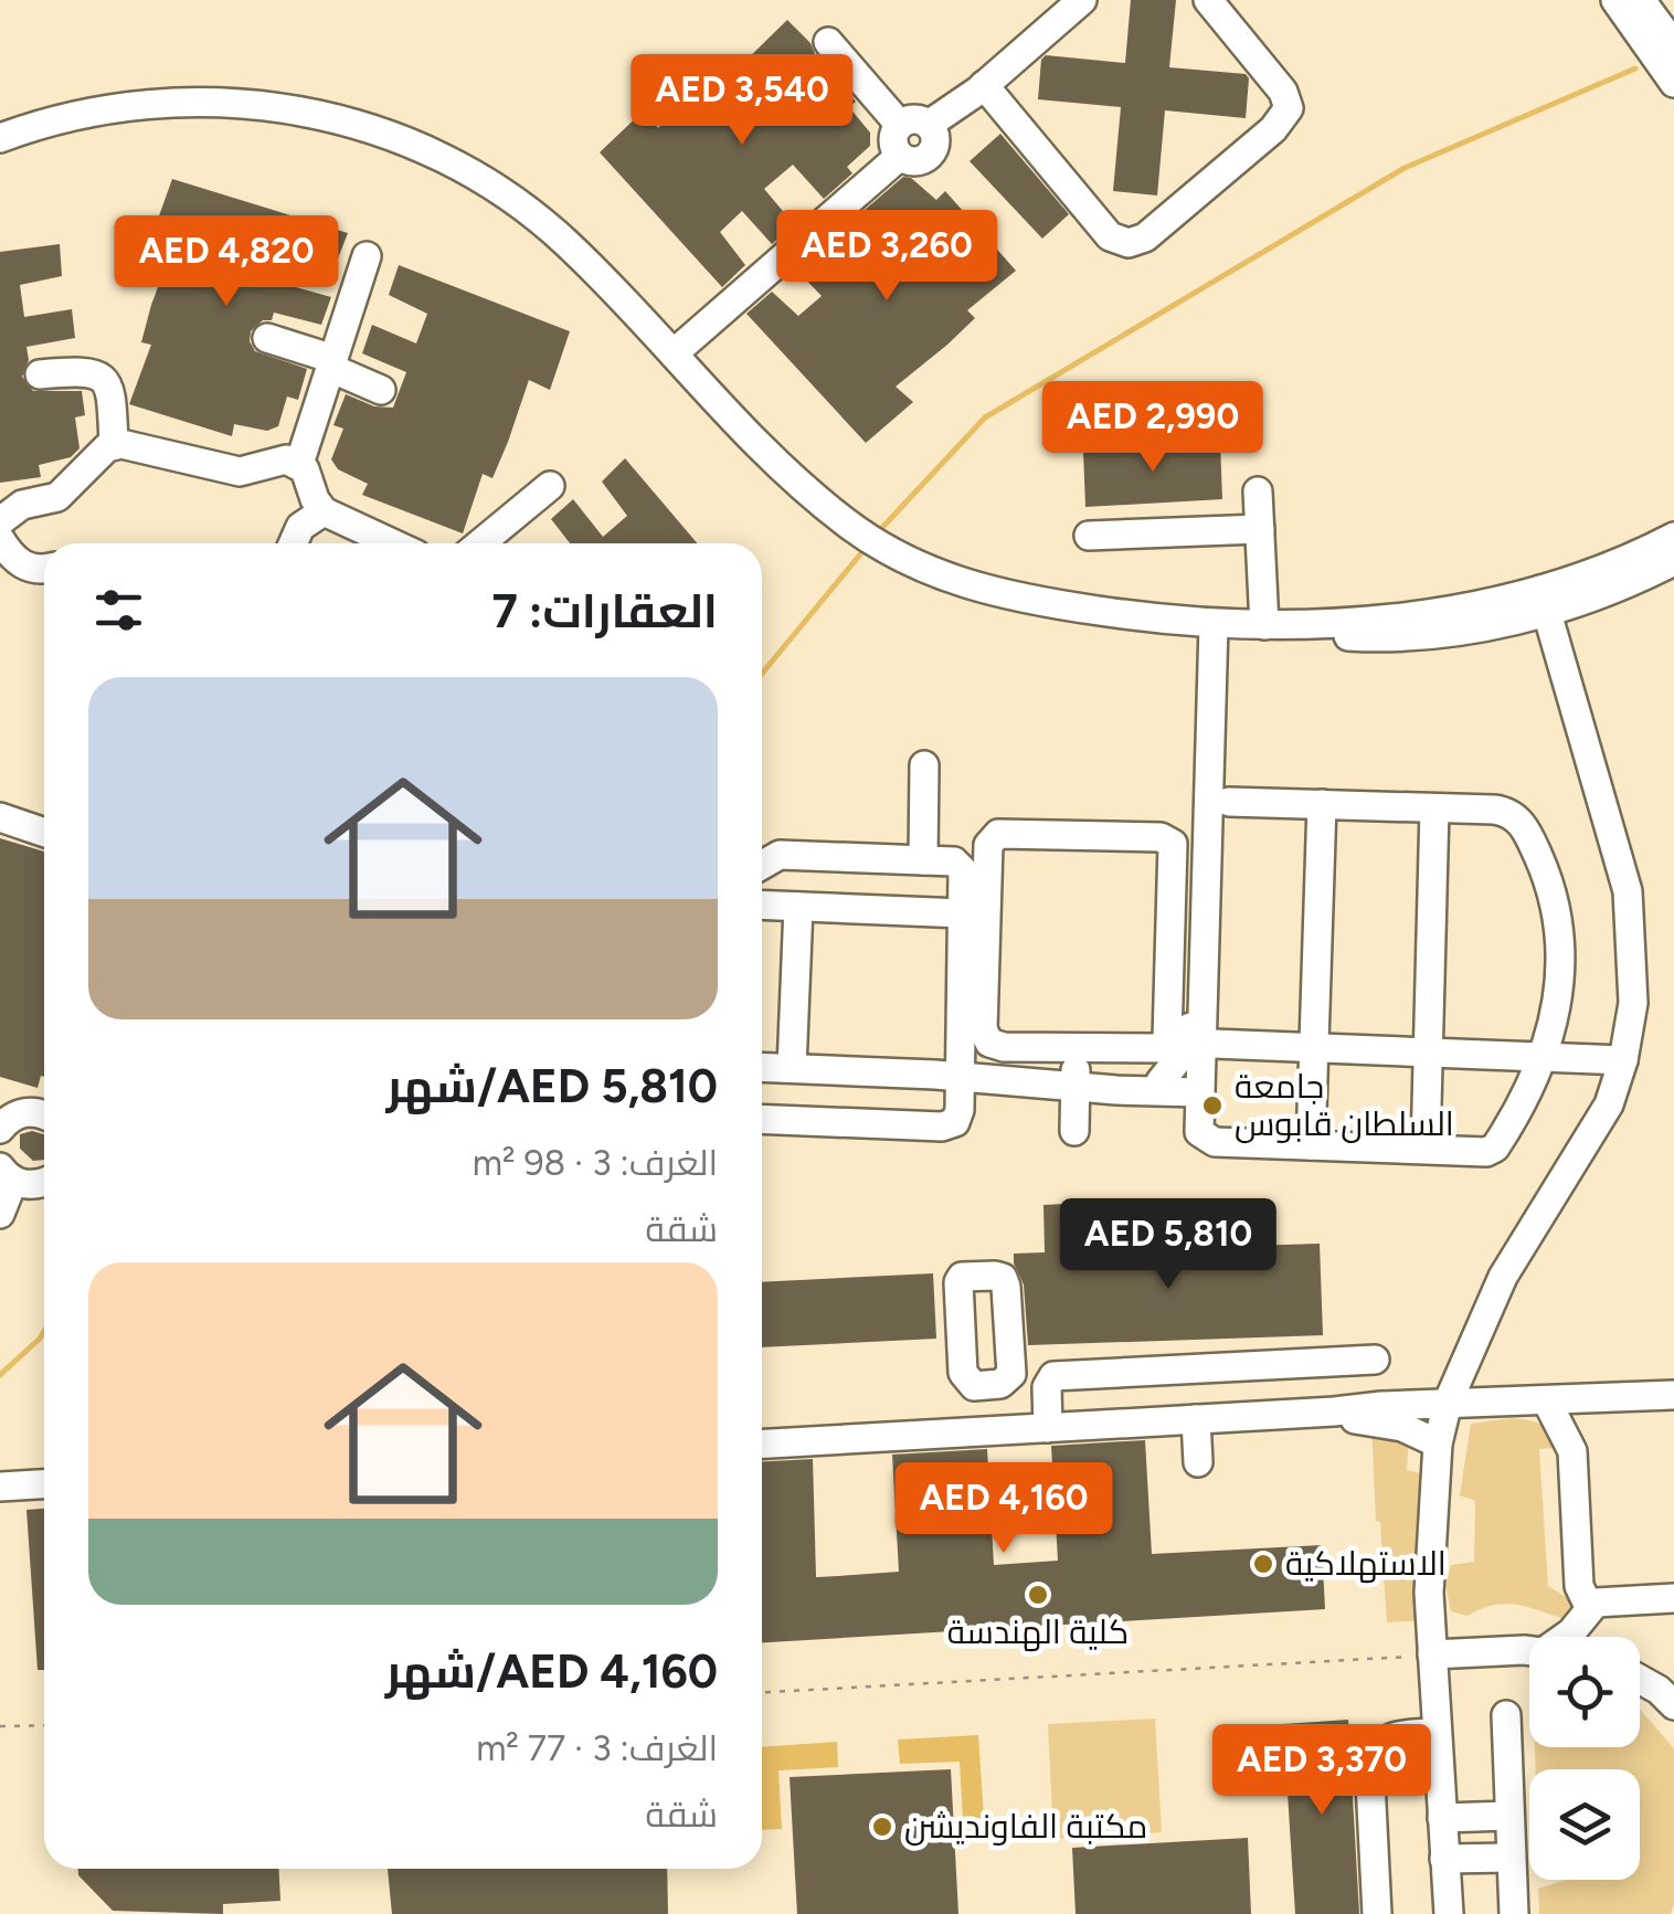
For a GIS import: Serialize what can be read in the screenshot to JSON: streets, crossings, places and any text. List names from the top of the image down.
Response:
{
  "places": [
    "جامعة السلطان قابوس",
    "الاستهلاكية",
    "كلية الهندسة",
    "مكتبة الفاونديشن"
  ],
  "page": {
    "price": [
      "AED 3,540",
      "AED 3,260",
      "AED 4,820",
      "AED 2,990",
      "AED 5,810",
      "AED 4,160",
      "AED 3,370"
    ],
    "heading": "العقارات: 7",
    "list": [
      {
        "name": "AED 5,810/شهر",
        "note": "الغرف: 3 · 98 m² · شقة"
      },
      {
        "name": "AED 4,160/شهر",
        "note": "الغرف: 3 · 77 m² · شقة"
      }
    ]
  }
}
